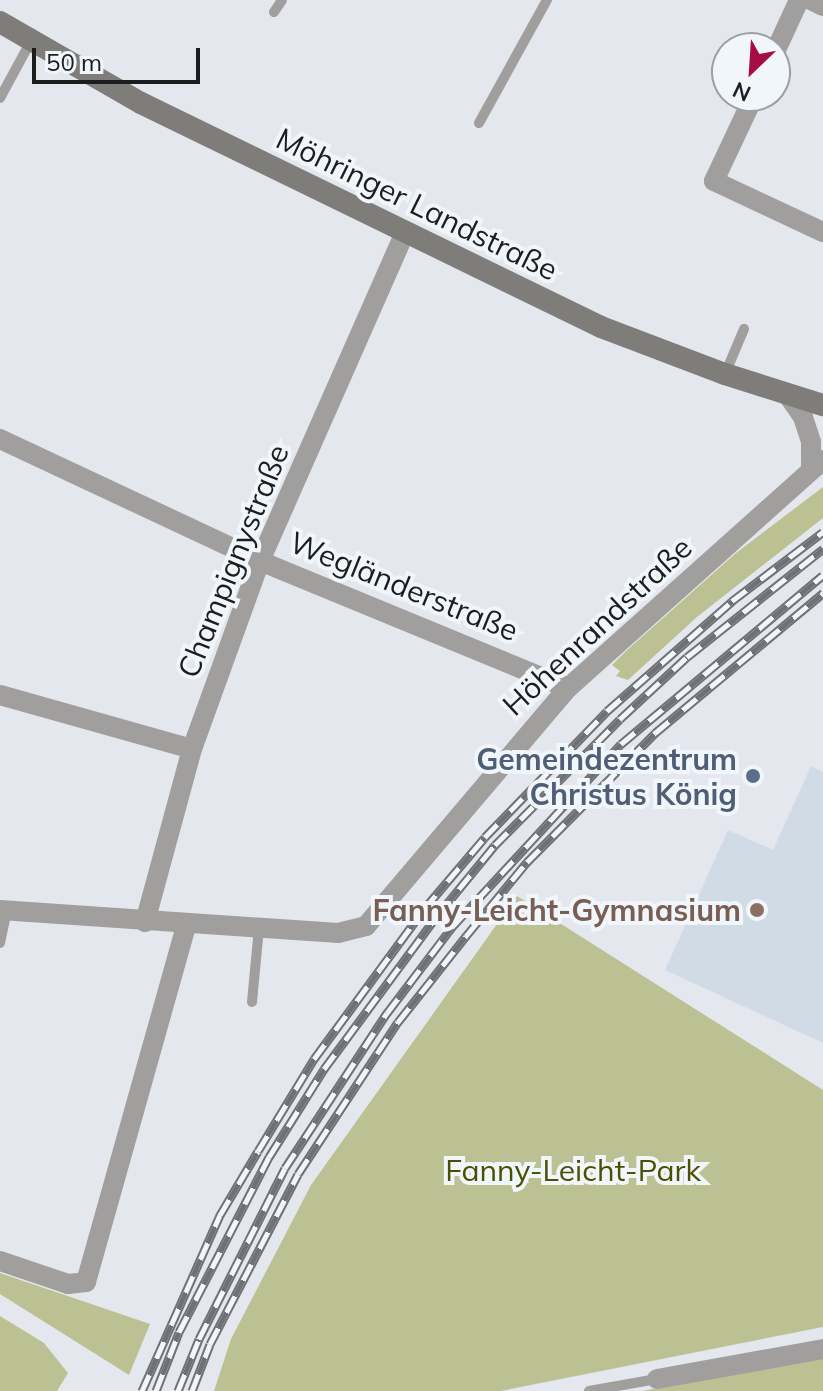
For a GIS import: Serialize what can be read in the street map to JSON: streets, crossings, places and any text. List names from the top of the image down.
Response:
{
  "streets": {
    "main road": ["Möhringer Landstraße"],
    "street": ["Champignystraße", "Wegländerstraße", "Höhenrandstraße"]
  },
  "crossings": [
    ["Möhringer Landstraße", "Champignystraße"],
    ["Möhringer Landstraße", "Höhenrandstraße"],
    ["Champignystraße", "Wegländerstraße"],
    ["Champignystraße", "Höhenrandstraße"],
    ["Wegländerstraße", "Höhenrandstraße"]
  ],
  "parks": ["Fanny-Leicht-Park"],
  "places": ["Gemeindezentrum Christus König", "Fanny-Leicht-Gymnasium"],
  "scale_bar": "50 m",
  "north": "bottom left"
}
